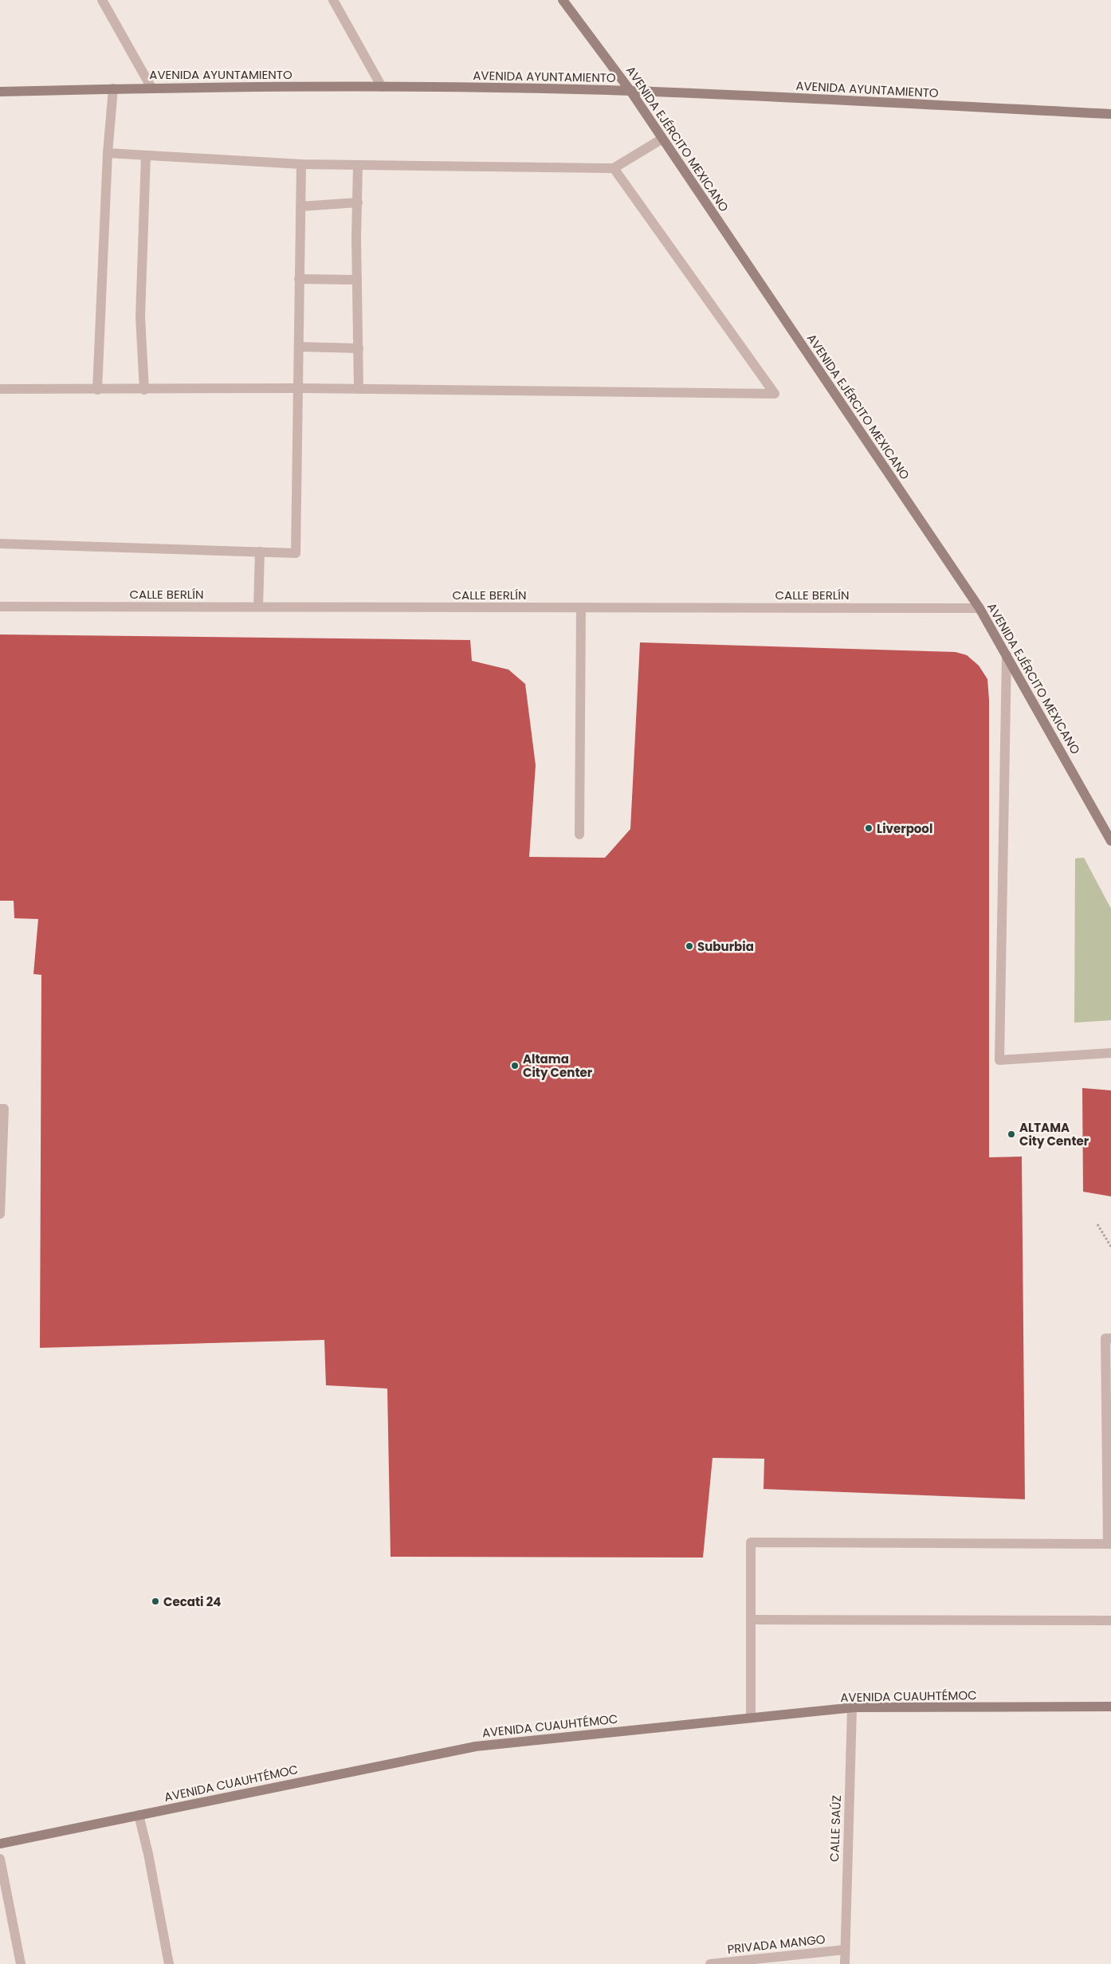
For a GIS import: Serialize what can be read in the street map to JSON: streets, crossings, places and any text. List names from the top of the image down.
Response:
{
  "streets": {
    "street": [
      "AVENIDA AYUNTAMIENTO",
      "AVENIDA EJÉRCITO MEXICANO",
      "CALLE BERLÍN",
      "AVENIDA CUAUHTÉMOC",
      "CALLE SAÚZ",
      "PRIVADA MANGO"
    ]
  },
  "crossings": [
    ["AVENIDA AYUNTAMIENTO", "AVENIDA EJÉRCITO MEXICANO"],
    ["AVENIDA EJÉRCITO MEXICANO", "CALLE BERLÍN"],
    ["AVENIDA CUAUHTÉMOC", "CALLE SAÚZ"],
    ["CALLE SAÚZ", "PRIVADA MANGO"]
  ],
  "places": [
    "Liverpool",
    "Suburbia",
    "Altama City Center",
    "ALTAMA City Center",
    "Cecati 24"
  ]
}
